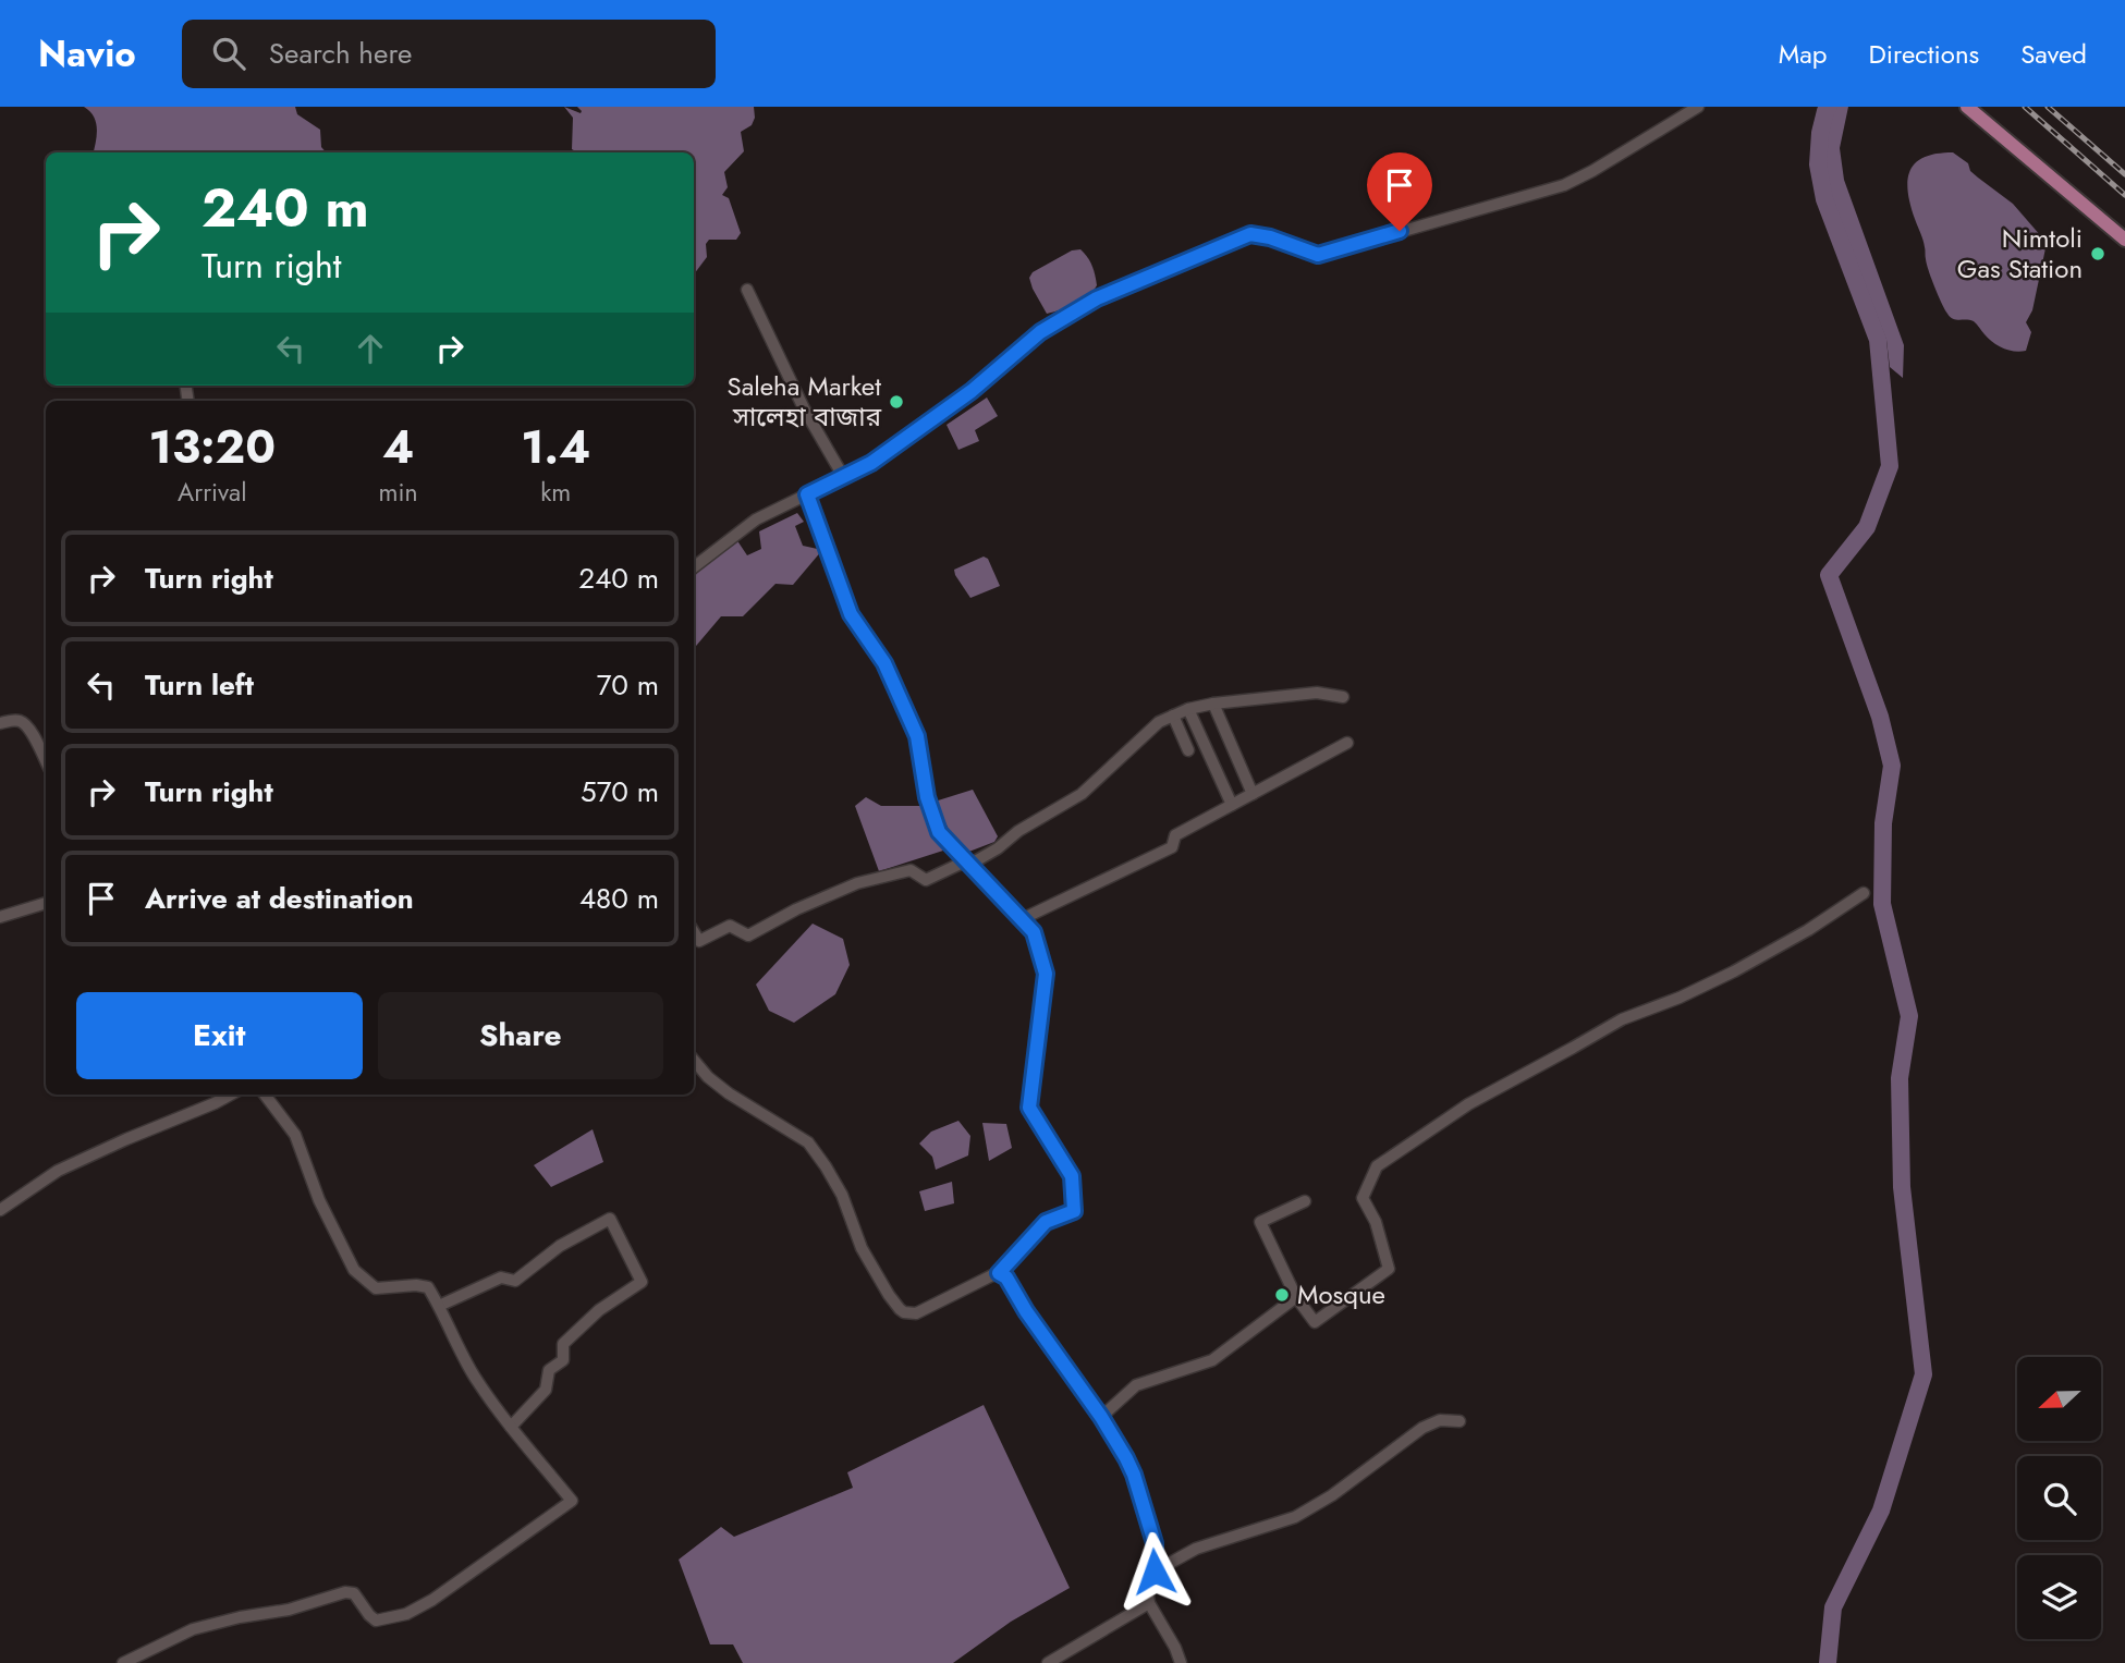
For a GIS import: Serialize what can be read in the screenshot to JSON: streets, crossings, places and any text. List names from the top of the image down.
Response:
{
  "places": ["Nimtoli Gas Station", "Saleha Market সালেহা বাজার", "Mosque"],
  "north": "left",
  "page": {
    "header": "Navio",
    "search": "Search here",
    "nav": ["Map", "Directions", "Saved"],
    "turn": ["240 m", "Turn right"],
    "eta": [
      "13:20",
      "Arrival",
      "4",
      "min",
      "1.4",
      "km"
    ],
    "list": [
      {
        "name": "Turn right",
        "value": "240 m"
      },
      {
        "name": "Turn left",
        "value": "70 m"
      },
      {
        "name": "Turn right",
        "value": "570 m"
      },
      {
        "name": "Arrive at destination",
        "value": "480 m"
      }
    ],
    "buttons": ["Exit", "Share"]
  }
}
